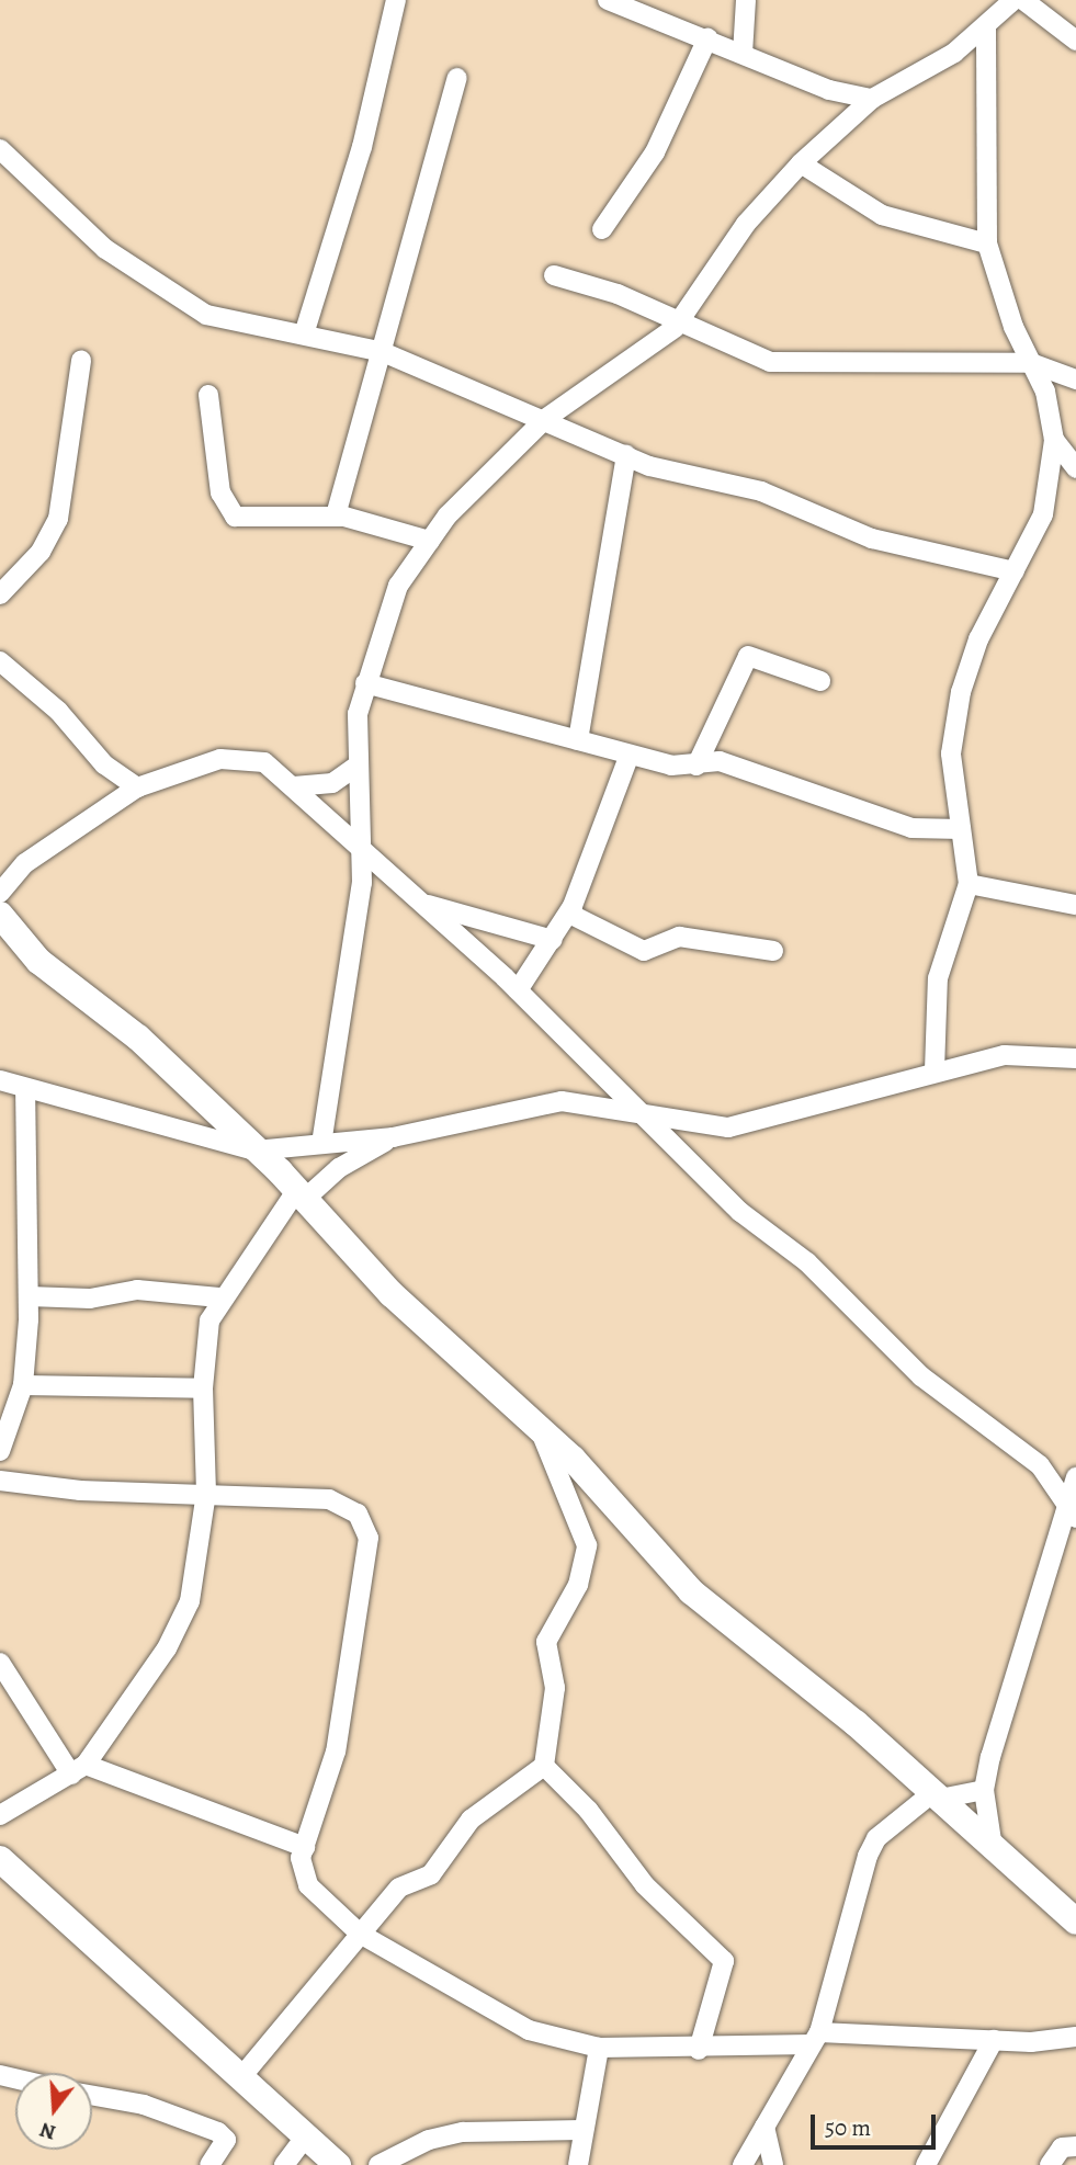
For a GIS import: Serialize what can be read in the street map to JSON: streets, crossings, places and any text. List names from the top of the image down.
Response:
{
  "scale_bar": "50 m",
  "north": "bottom"
}
